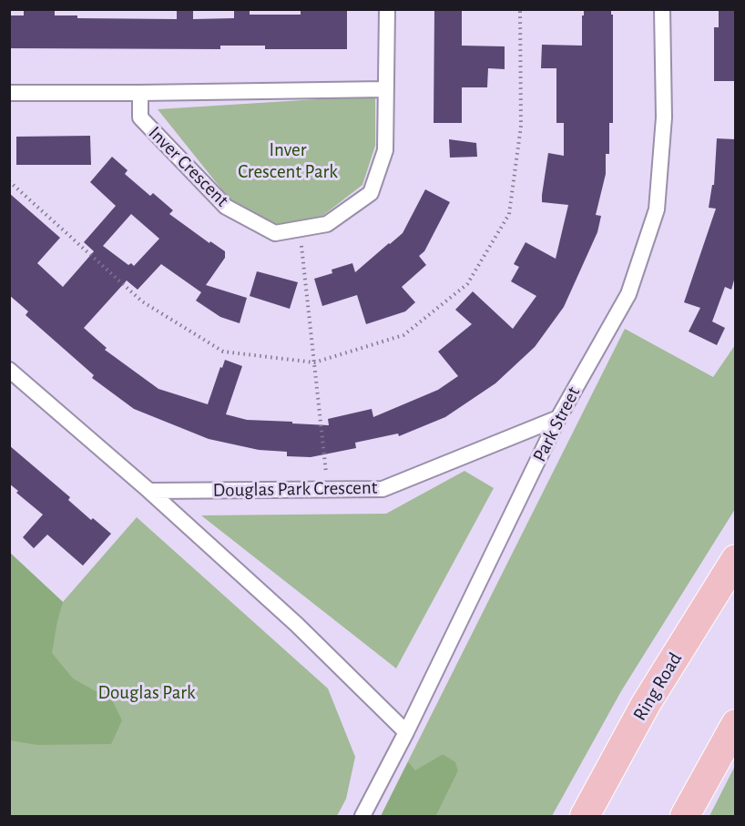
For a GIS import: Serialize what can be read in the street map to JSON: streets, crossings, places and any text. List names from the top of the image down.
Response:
{
  "streets": {
    "highway": ["Ring Road"],
    "street": ["Inver Crescent", "Park Street", "Douglas Park Crescent"]
  },
  "crossings": [
    ["Park Street", "Douglas Park Crescent"]
  ],
  "parks": ["Inver Crescent Park", "Douglas Park"]
}
